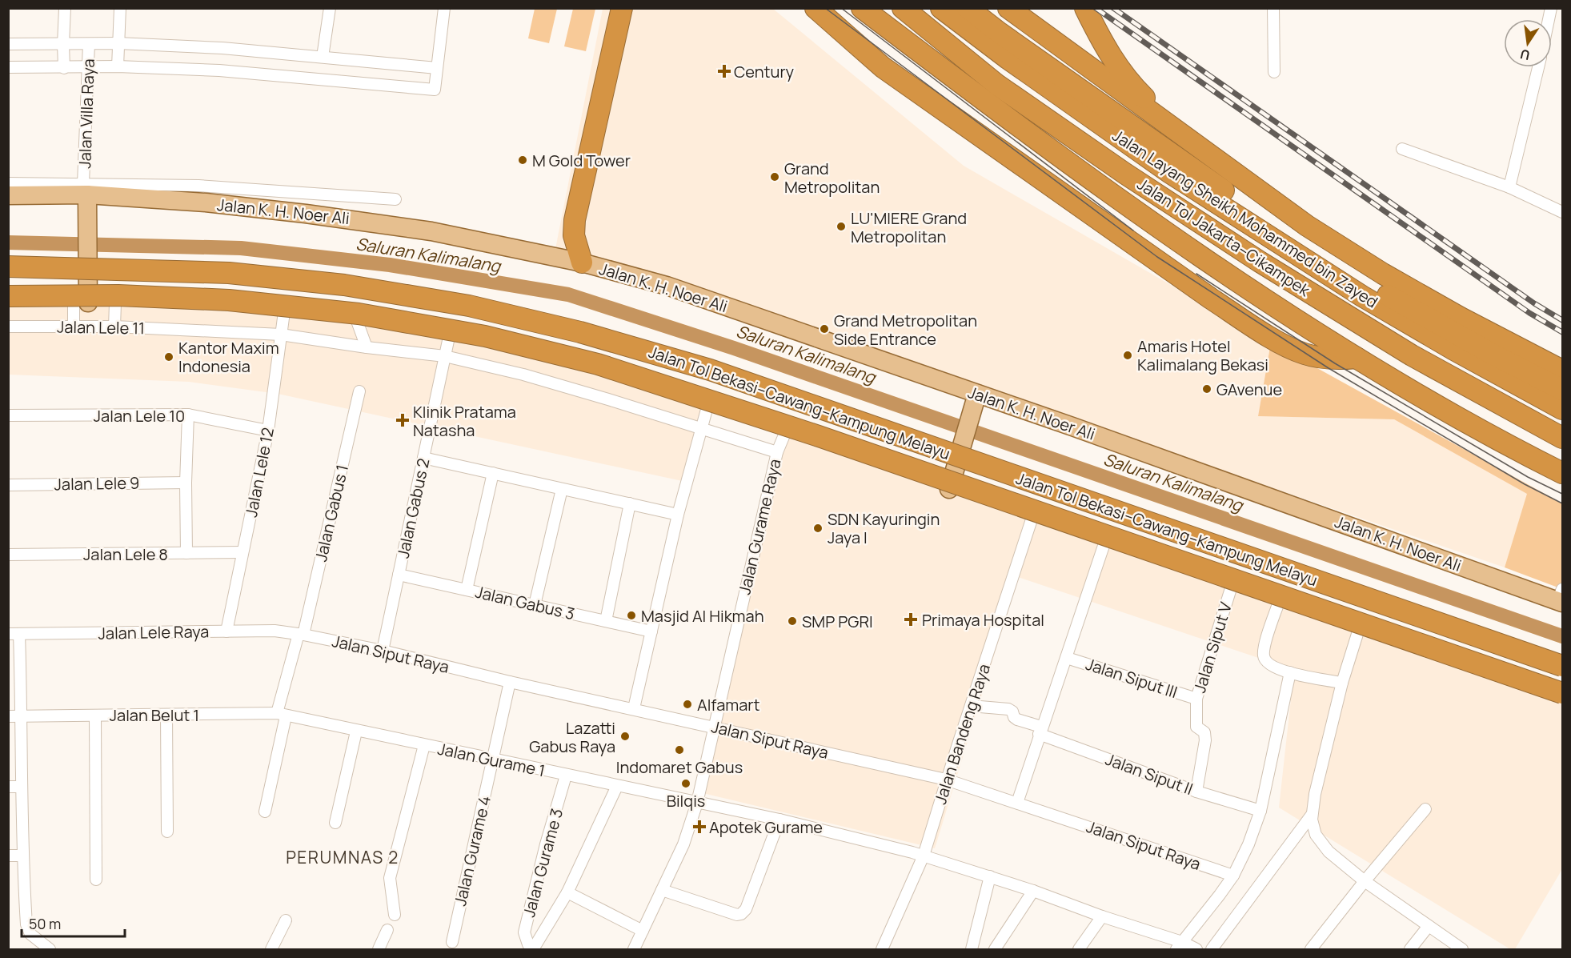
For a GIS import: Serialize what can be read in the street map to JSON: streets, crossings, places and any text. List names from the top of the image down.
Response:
{
  "streets": {
    "highway": ["Jalan Layang Sheikh Mohammed bin Zayed", "Jalan Tol Jakarta–Cikampek", "Jalan Tol Bekasi–Cawang–Kampung Melayu"],
    "main road": ["Jalan K. H. Noer Ali"],
    "street": [
      "Jalan Villa Raya",
      "Jalan Lele 11",
      "Jalan Lele 10",
      "Jalan Lele 12",
      "Jalan Lele 9",
      "Jalan Gabus 2",
      "Jalan Gabus 1",
      "Jalan Gurame Raya",
      "Jalan Lele 8",
      "Jalan Gabus 3",
      "Jalan Lele Raya",
      "Jalan Siput V",
      "Jalan Siput Raya",
      "Jalan Siput III",
      "Jalan Belut 1",
      "Jalan Bandeng Raya",
      "Jalan Gurame 1",
      "Jalan Siput II",
      "Jalan Gurame 4",
      "Jalan Gurame 3"
    ]
  },
  "crossings": [
    ["Jalan Villa Raya", "Jalan K. H. Noer Ali"],
    ["Jalan Lele 11", "Jalan Lele 12"],
    ["Jalan Lele 11", "Jalan Gabus 2"],
    ["Jalan Lele 11", "Jalan Gurame Raya"],
    ["Jalan Lele 10", "Jalan Lele 12"],
    ["Jalan Lele 12", "Jalan Lele 8"],
    ["Jalan Lele 12", "Jalan Lele Raya"],
    ["Jalan Gabus 2", "Jalan Gabus 3"],
    ["Jalan Gabus 2", "Jalan Siput Raya"],
    ["Jalan Gabus 1", "Jalan Lele Raya"],
    ["Jalan Gabus 1", "Jalan Siput Raya"],
    ["Jalan Gabus 1", "Jalan Belut 1"],
    ["Jalan Gabus 1", "Jalan Gurame 1"],
    ["Jalan Gurame Raya", "Jalan Siput Raya"],
    ["Jalan Gurame Raya", "Jalan Gurame 1"],
    ["Jalan Lele Raya", "Jalan Siput Raya"],
    ["Jalan Siput V", "Jalan Siput III"],
    ["Jalan Siput V", "Jalan Siput II"],
    ["Jalan Siput Raya", "Jalan Bandeng Raya"],
    ["Jalan Siput Raya", "Jalan Gurame 4"],
    ["Jalan Belut 1", "Jalan Gurame 1"],
    ["Jalan Bandeng Raya", "Jalan Gurame 1"],
    ["Jalan Bandeng Raya", "Jalan Siput II"],
    ["Jalan Gurame 1", "Jalan Gurame 4"],
    ["Jalan Gurame 1", "Jalan Gurame 3"]
  ],
  "districts": ["PERUMNAS 2"],
  "water": ["Saluran Kalimalang"],
  "places": {
    "health": [
      "Century",
      "Klinik Pratama Natasha",
      "Primaya Hospital",
      "Apotek Gurame"
    ],
    "other": [
      "M Gold Tower",
      "Grand Metropolitan",
      "LU'MIERE Grand Metropolitan",
      "Grand Metropolitan Side Entrance",
      "Amaris Hotel Kalimalang Bekasi",
      "Kantor Maxim Indonesia",
      "GAvenue",
      "SDN Kayuringin Jaya I",
      "Masjid Al Hikmah",
      "SMP PGRI",
      "Alfamart",
      "Lazatti Gabus Raya",
      "Indomaret Gabus",
      "Bilqis"
    ]
  },
  "scale_bar": "50 m",
  "north": "bottom"
}
